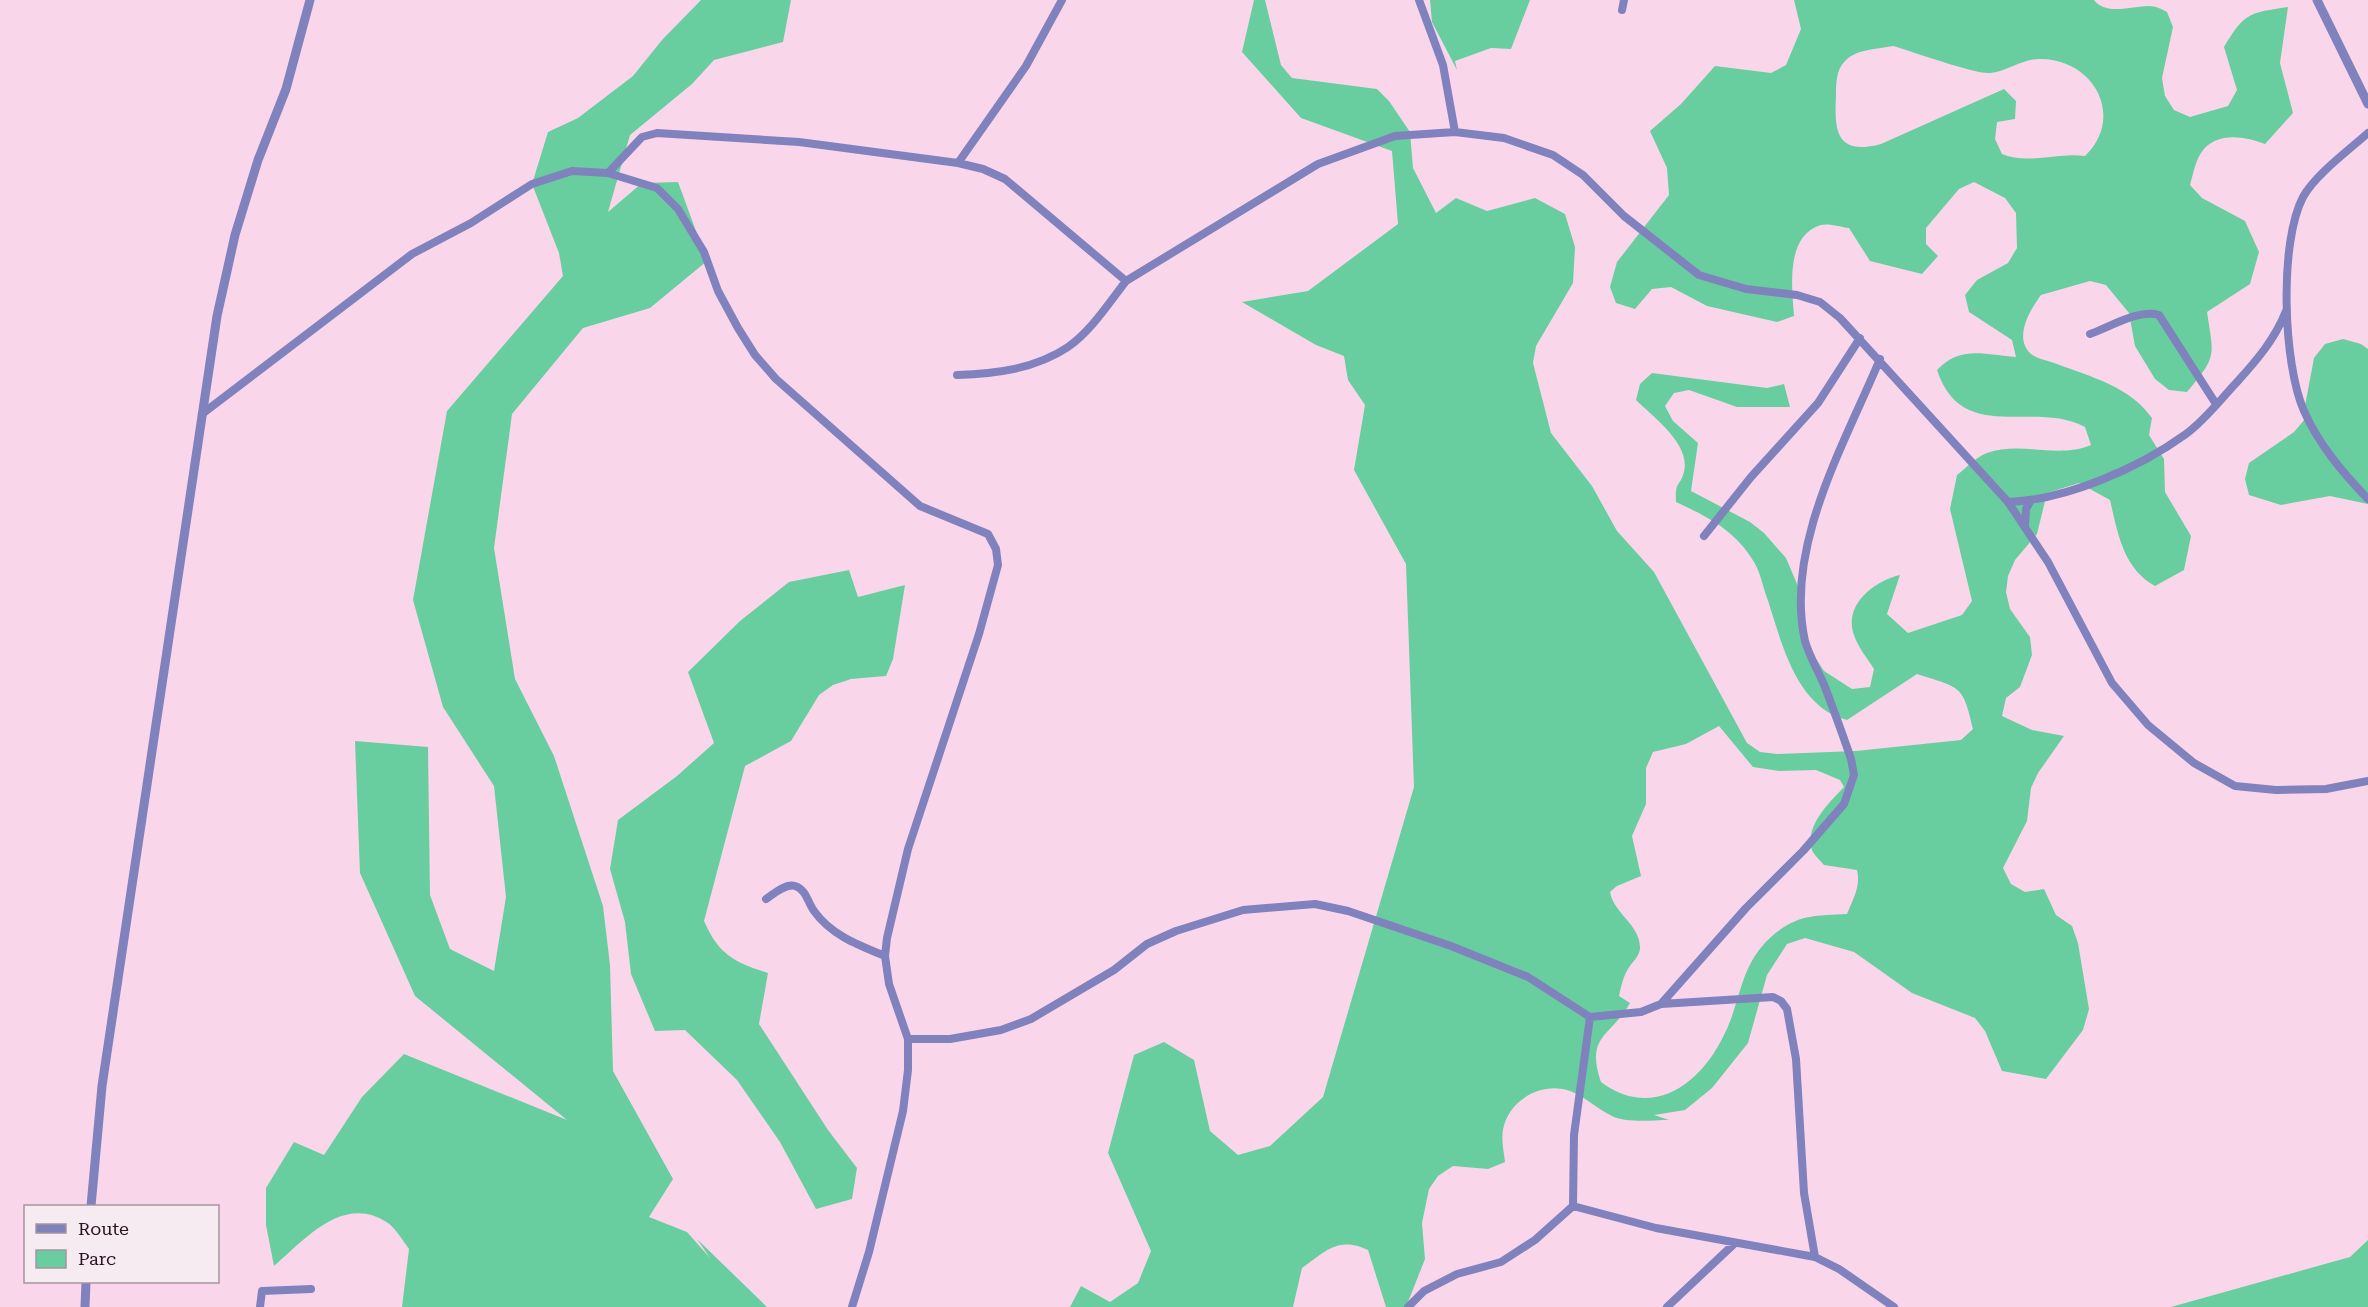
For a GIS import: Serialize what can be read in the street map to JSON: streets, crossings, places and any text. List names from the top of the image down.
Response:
{
  "legend": ["Route", "Parc"]
}
